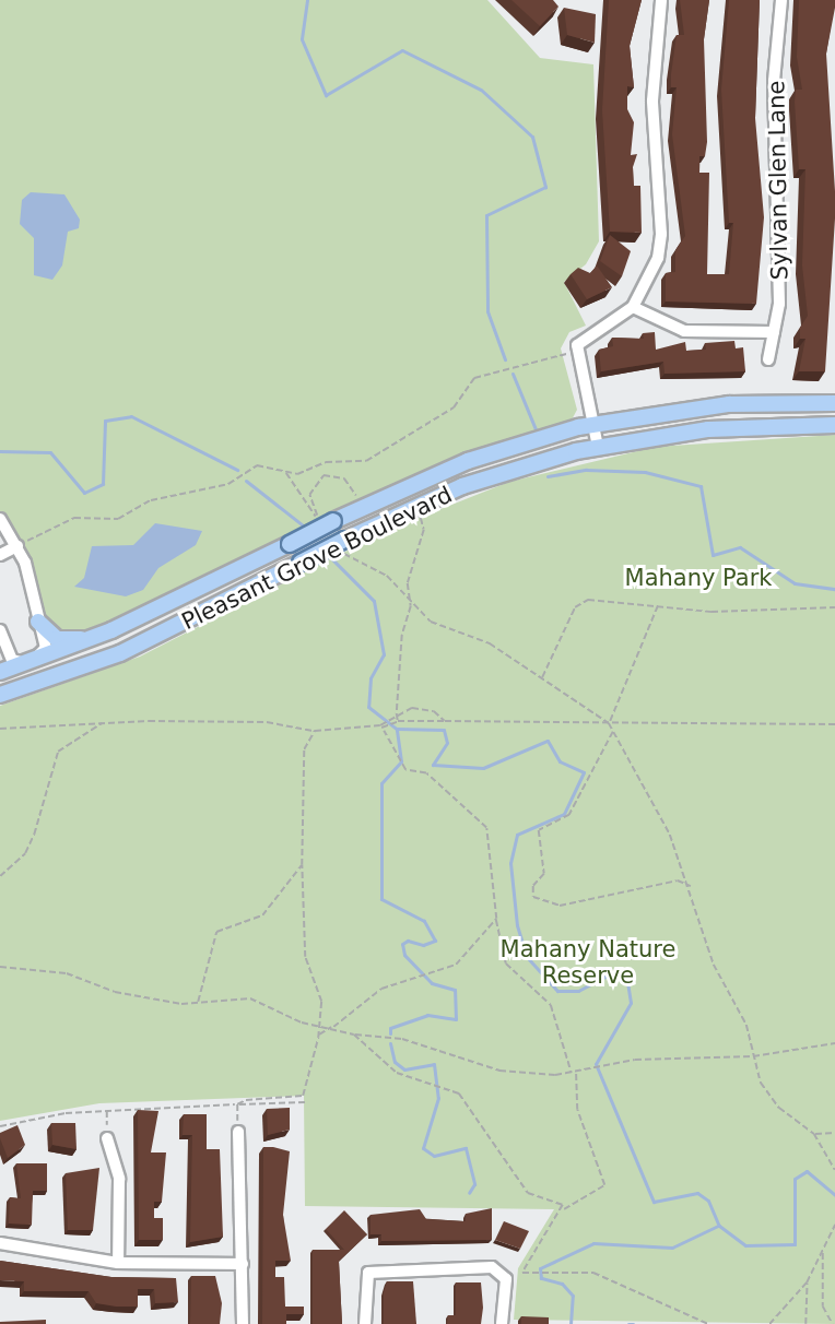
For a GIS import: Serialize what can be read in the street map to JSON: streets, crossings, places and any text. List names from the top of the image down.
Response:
{
  "streets": {
    "main road": ["Pleasant Grove Boulevard"],
    "street": ["Sylvan Glen Lane"]
  },
  "parks": ["Mahany Park", "Mahany Nature Reserve"]
}
